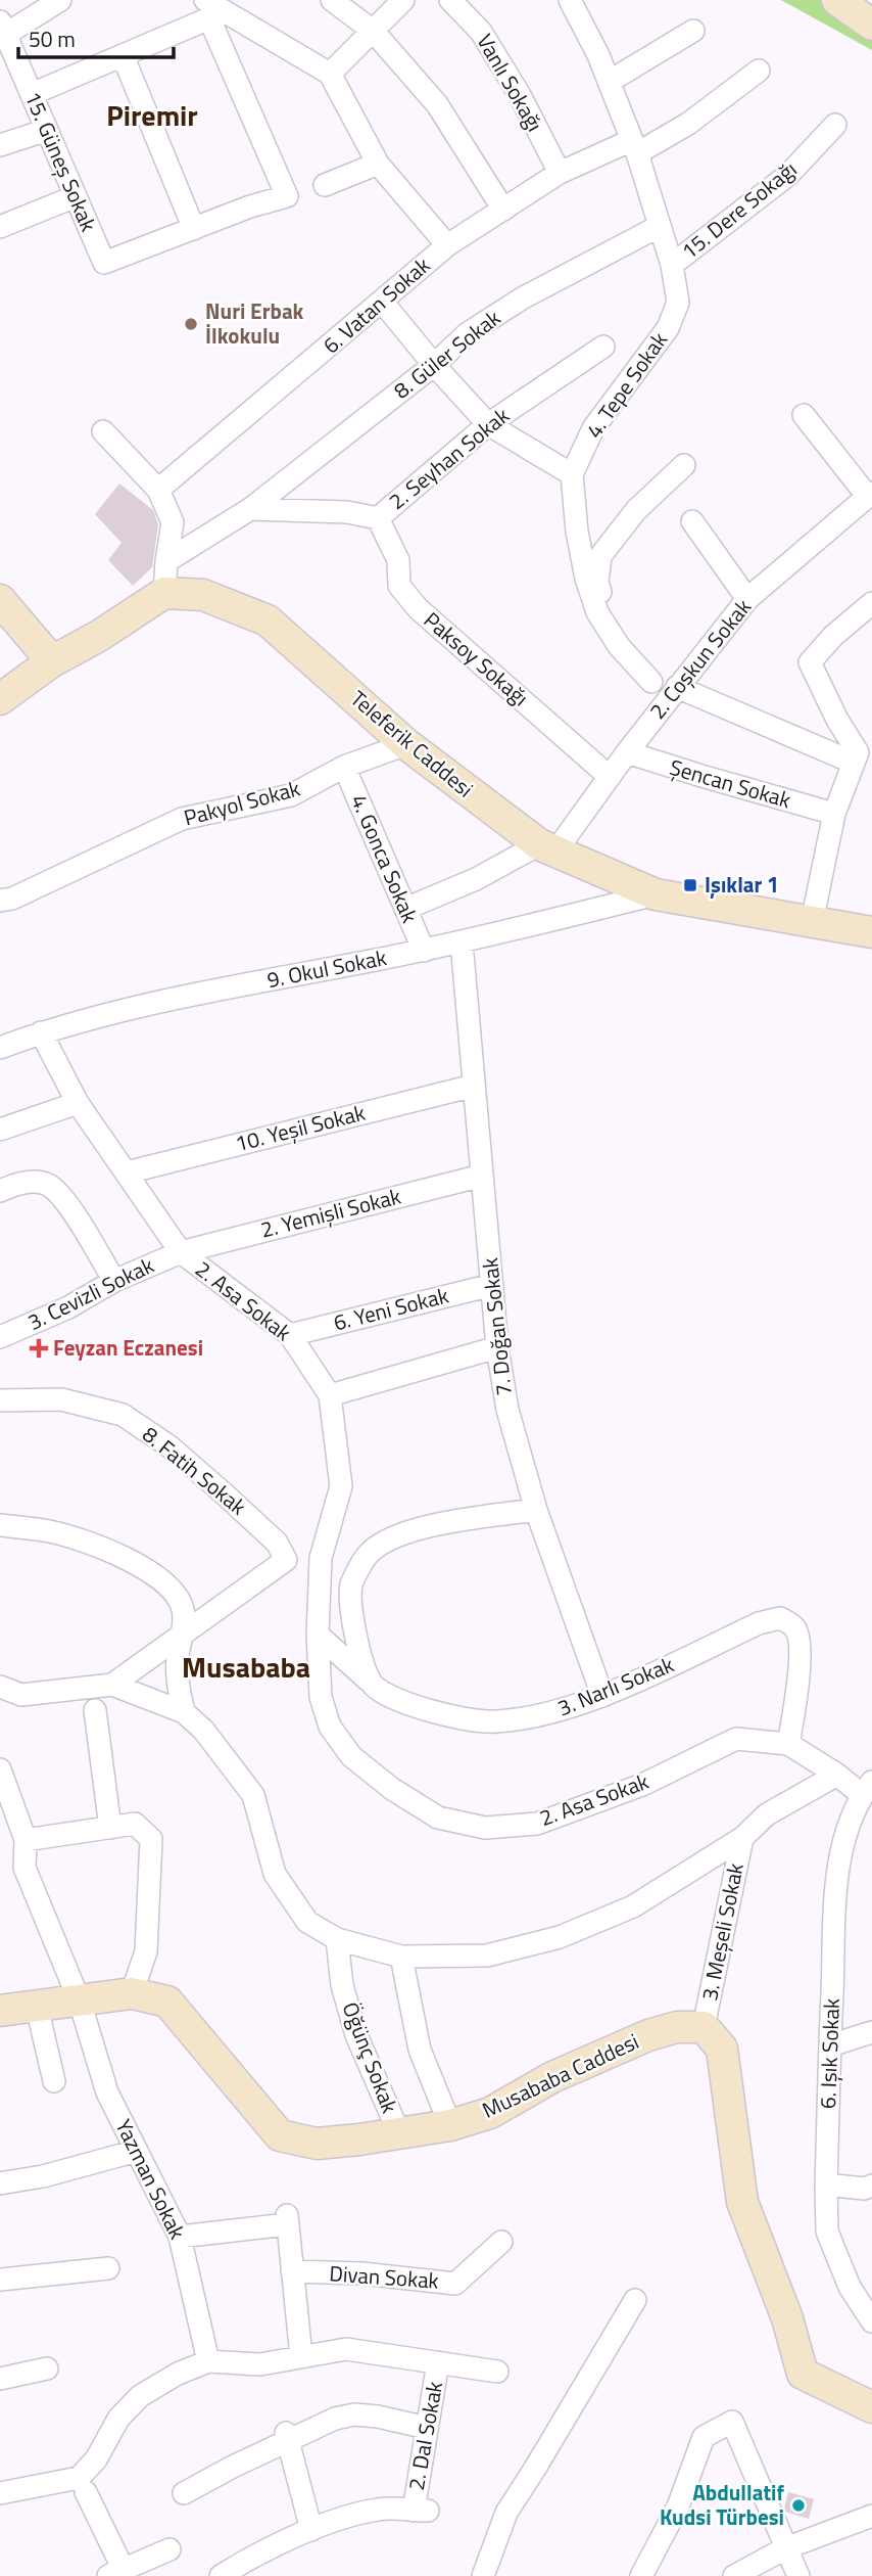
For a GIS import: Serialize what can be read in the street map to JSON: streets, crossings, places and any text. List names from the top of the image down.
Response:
{
  "streets": {
    "main road": ["Teleferik Caddesi", "Musababa Caddesi"],
    "street": [
      "Vanlı Sokağı",
      "15. Güneş Sokak",
      "15. Dere Sokağı",
      "6. Vatan Sokak",
      "8. Güler Sokak",
      "4. Tepe Sokak",
      "2. Seyhan Sokak",
      "Paksoy Sokağı",
      "2. Coşkun Sokak",
      "Şencan Sokak",
      "Pakyol Sokak",
      "4. Gonca Sokak",
      "9. Okul Sokak",
      "10. Yeşil Sokak",
      "2. Yemişli Sokak",
      "3. Cevizli Sokak",
      "2. Asa Sokak",
      "6. Yeni Sokak",
      "7. Doğan Sokak",
      "8. Fatih Sokak",
      "3. Narlı Sokak",
      "3. Meşeli Sokak",
      "6. Işık Sokak",
      "Öğünç Sokak",
      "Yazman Sokak",
      "Divan Sokak",
      "2. Dal Sokak"
    ]
  },
  "crossings": [
    ["Vanlı Sokağı", "6. Vatan Sokak"],
    ["15. Dere Sokağı", "4. Tepe Sokak"],
    ["6. Vatan Sokak", "4. Tepe Sokak"],
    ["8. Güler Sokak", "4. Tepe Sokak"],
    ["8. Güler Sokak", "2. Seyhan Sokak"],
    ["2. Seyhan Sokak", "Paksoy Sokağı"],
    ["Paksoy Sokağı", "2. Coşkun Sokak"],
    ["2. Coşkun Sokak", "Teleferik Caddesi"],
    ["2. Coşkun Sokak", "Şencan Sokak"],
    ["Teleferik Caddesi", "Pakyol Sokak"],
    ["Teleferik Caddesi", "9. Okul Sokak"],
    ["Pakyol Sokak", "4. Gonca Sokak"],
    ["4. Gonca Sokak", "9. Okul Sokak"],
    ["9. Okul Sokak", "2. Asa Sokak"],
    ["9. Okul Sokak", "7. Doğan Sokak"],
    ["10. Yeşil Sokak", "2. Asa Sokak"],
    ["10. Yeşil Sokak", "7. Doğan Sokak"],
    ["2. Yemişli Sokak", "3. Cevizli Sokak"],
    ["2. Yemişli Sokak", "2. Asa Sokak"],
    ["2. Yemişli Sokak", "7. Doğan Sokak"],
    ["3. Cevizli Sokak", "2. Asa Sokak"],
    ["2. Asa Sokak", "6. Yeni Sokak"],
    ["2. Asa Sokak", "3. Narlı Sokak"],
    ["2. Asa Sokak", "3. Meşeli Sokak"],
    ["2. Asa Sokak", "6. Işık Sokak"],
    ["6. Yeni Sokak", "7. Doğan Sokak"],
    ["7. Doğan Sokak", "3. Narlı Sokak"],
    ["3. Meşeli Sokak", "Öğünç Sokak"],
    ["3. Meşeli Sokak", "Musababa Caddesi"],
    ["Öğünç Sokak", "Musababa Caddesi"],
    ["Musababa Caddesi", "Yazman Sokak"]
  ],
  "districts": ["Piremir", "Musababa"],
  "places": {
    "other": ["Nuri Erbak İlkokulu", "Abdullatif Kudsi Türbesi"],
    "transit": ["Işıklar 1"],
    "health": ["Feyzan Eczanesi"]
  },
  "scale_bar": "50 m"
}
